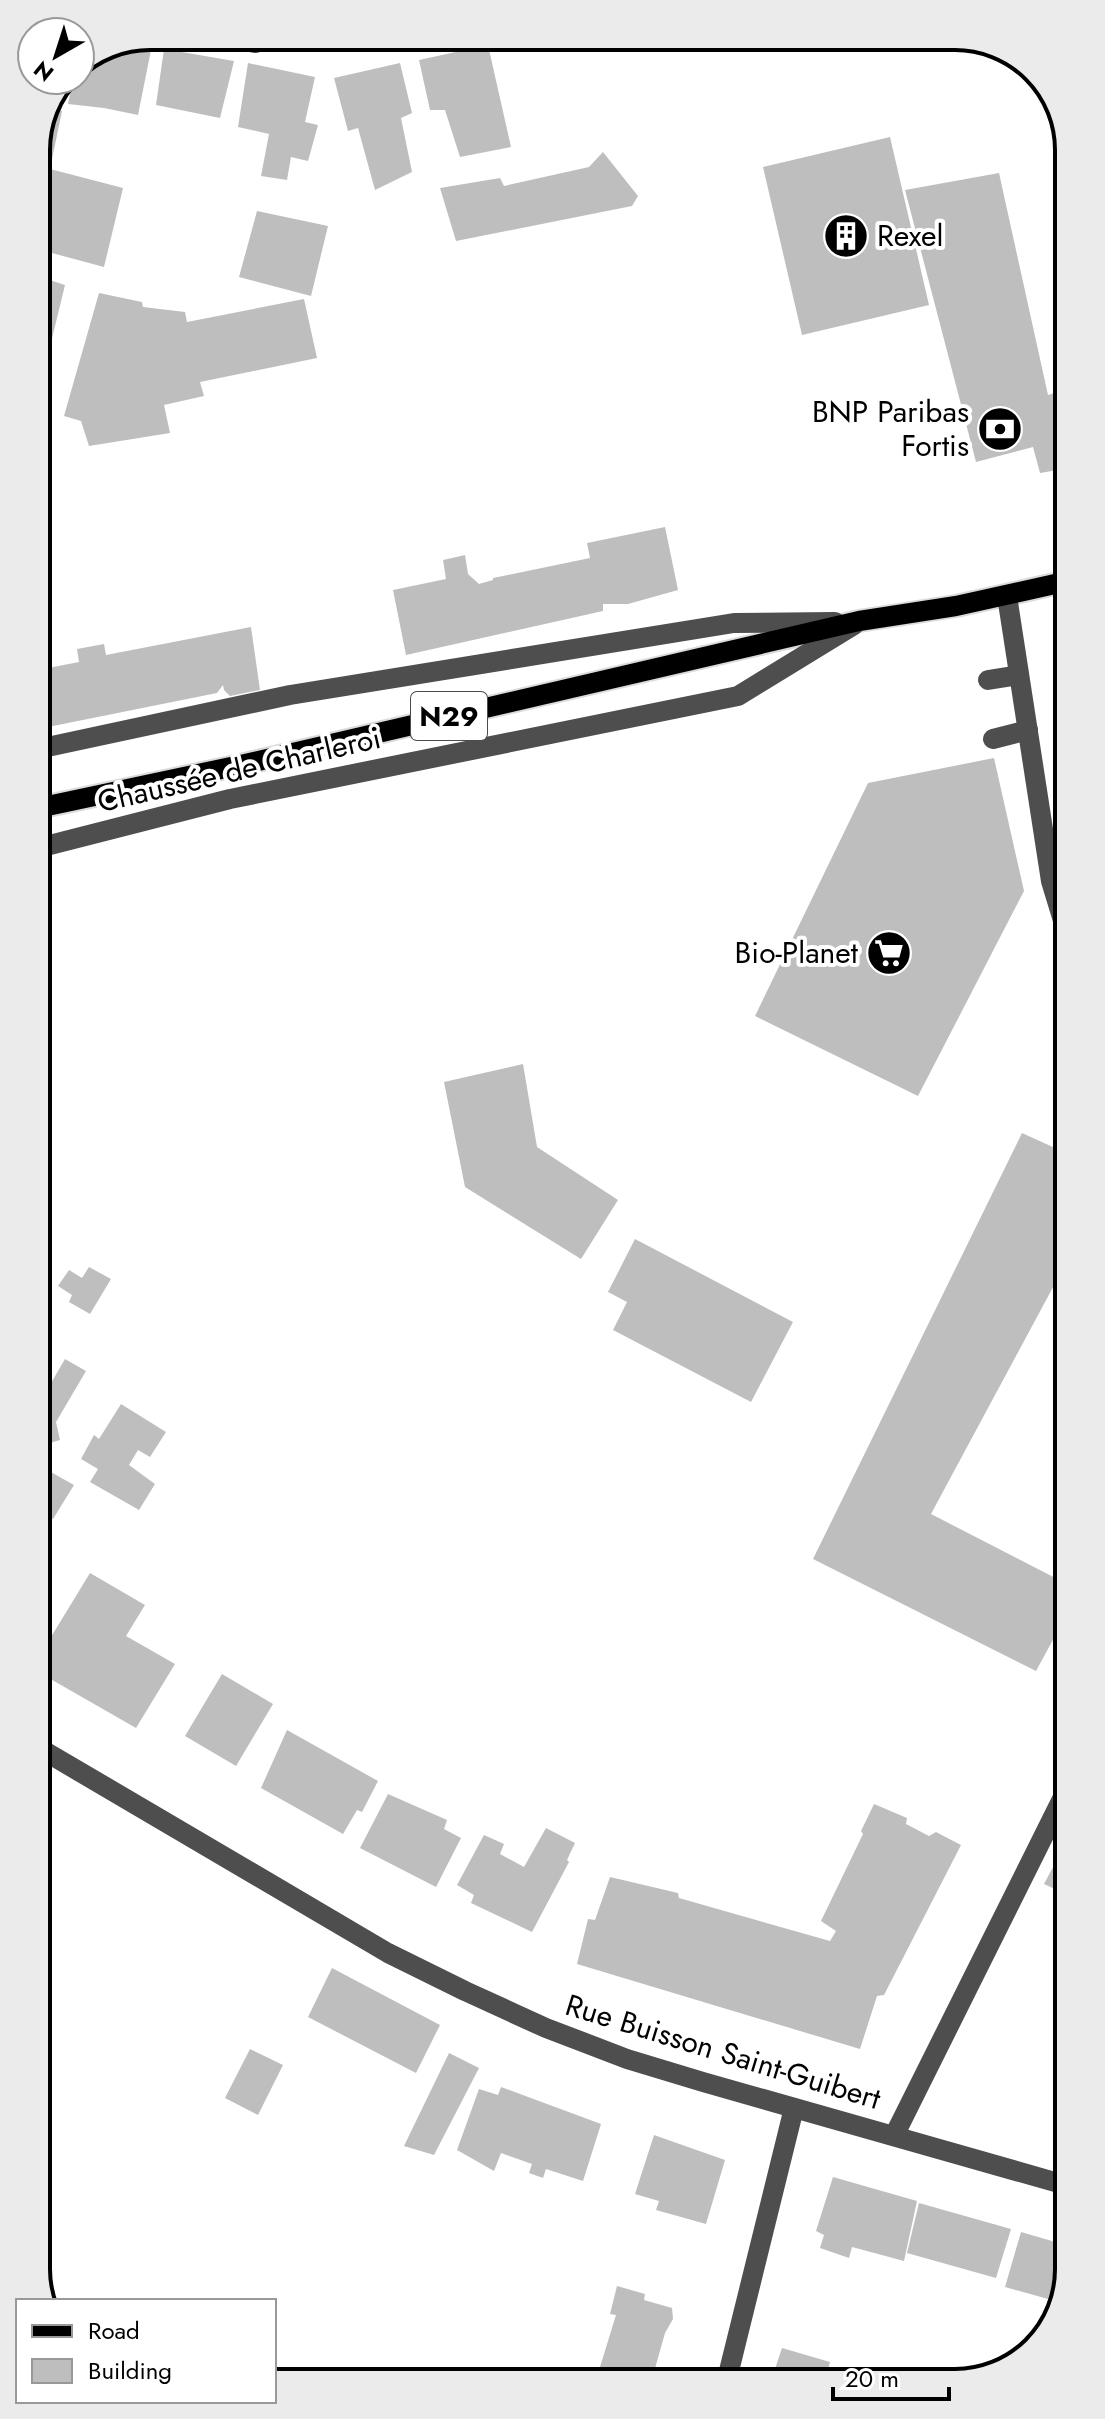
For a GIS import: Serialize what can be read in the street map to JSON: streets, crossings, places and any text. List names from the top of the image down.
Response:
{
  "streets": {
    "main road": ["N29", "Chaussée de Charleroi"],
    "street": ["Rue Buisson Saint-Guibert"]
  },
  "places": {
    "building": ["Rexel"],
    "bank": ["BNP Paribas Fortis"],
    "supermarket": ["Bio-Planet"]
  },
  "legend": ["Road", "Building"],
  "scale_bar": "20 m",
  "north": "bottom left"
}
